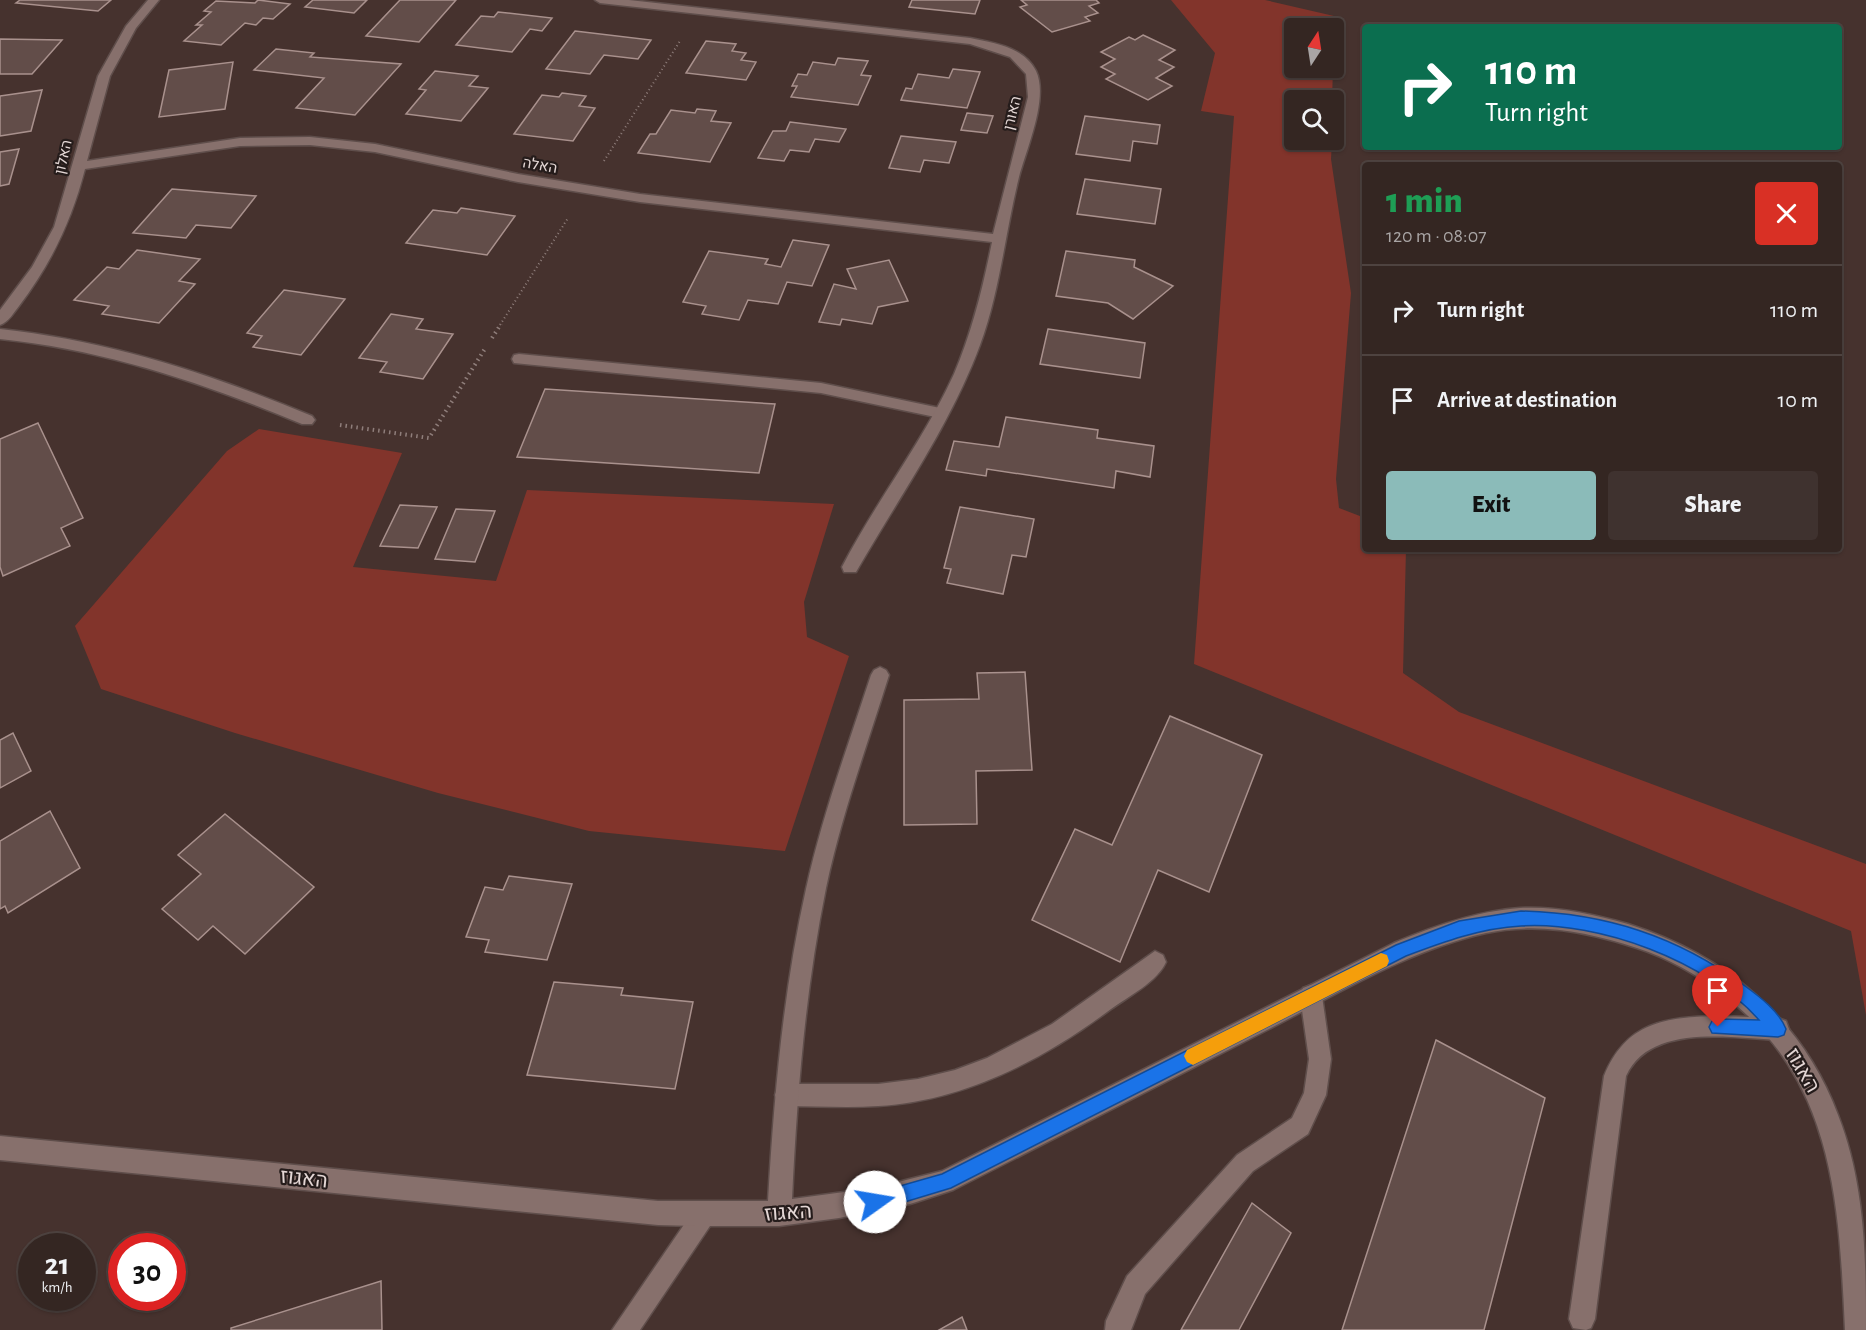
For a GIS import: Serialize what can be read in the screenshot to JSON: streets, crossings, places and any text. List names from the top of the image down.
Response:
{
  "streets": {
    "street": [
      "האורן",
      "האלון",
      "האלה",
      "האגוז"
    ]
  },
  "crossings": [
    ["האורן", "האלה"],
    ["האלון", "האלה"]
  ],
  "north": "top",
  "page": {
    "turn": ["110 m", "Turn right"],
    "heading": ["1 min", "120 m · 08:07"],
    "list": [
      {
        "name": "Turn right",
        "value": "110 m"
      },
      {
        "name": "Arrive at destination",
        "value": "10 m"
      }
    ],
    "buttons": ["Exit", "Share"],
    "speed": "21 km/h",
    "limit": "30"
  }
}
